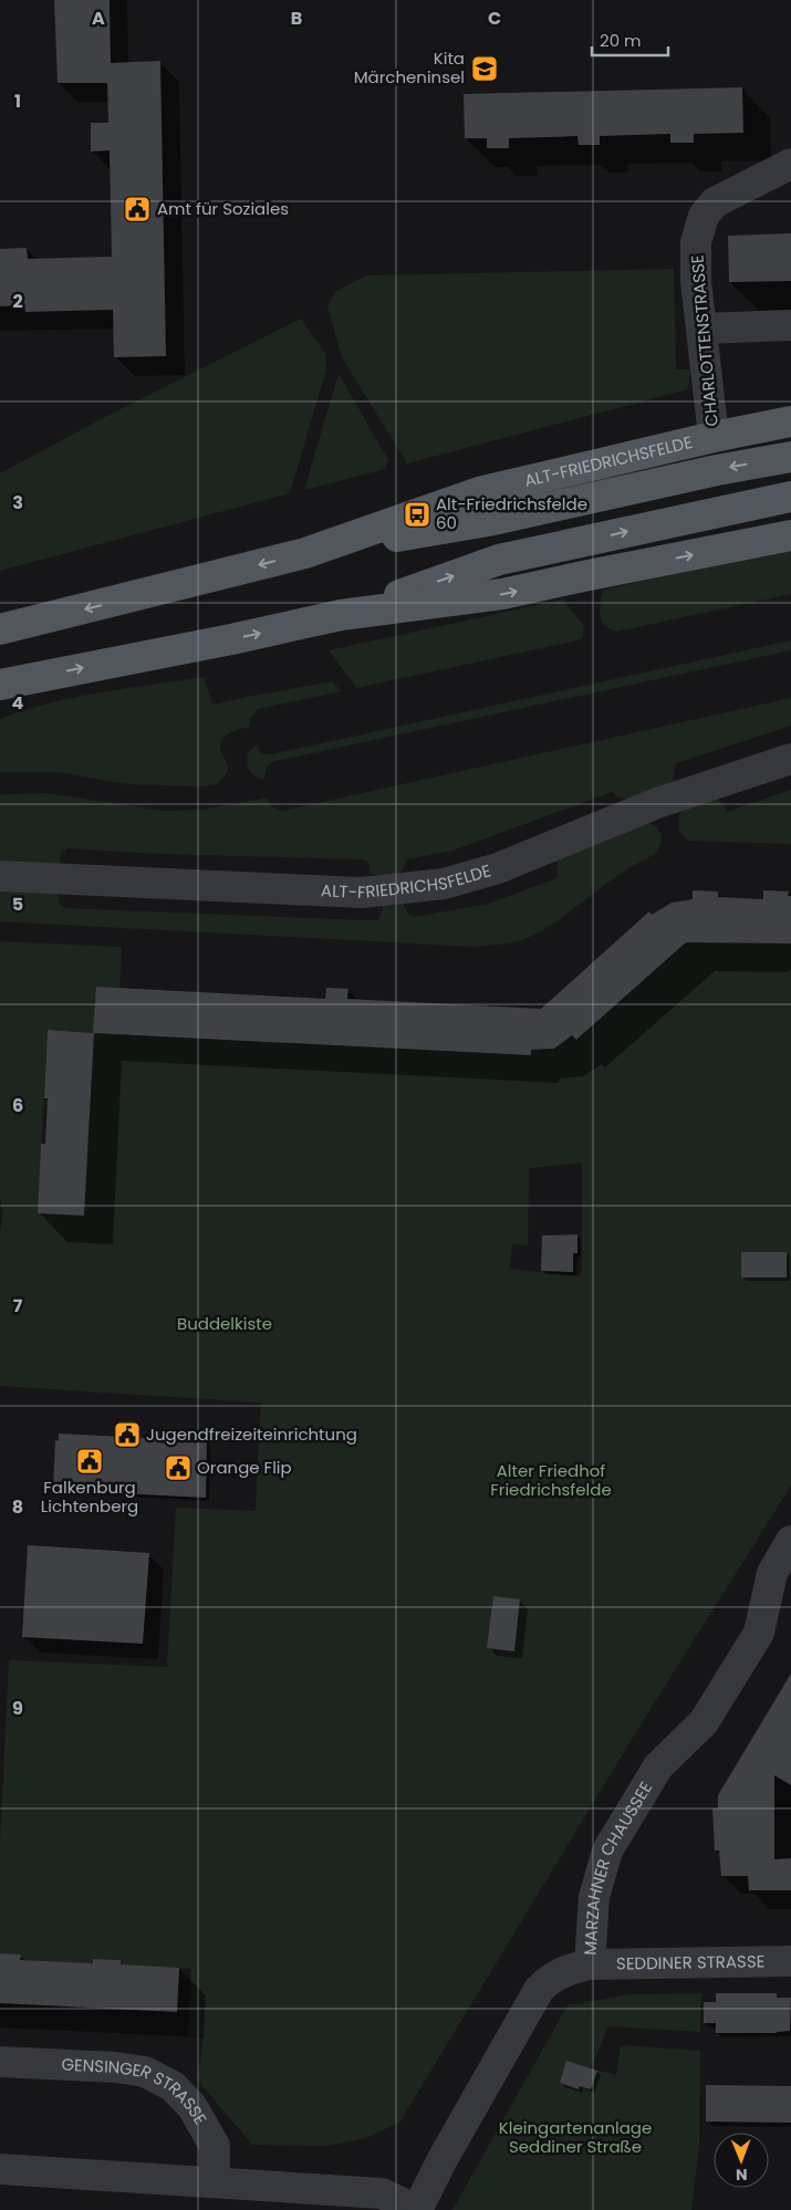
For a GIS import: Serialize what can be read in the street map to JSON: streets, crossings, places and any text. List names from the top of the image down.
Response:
{
  "streets": {
    "main road": ["ALT-FRIEDRICHSFELDE"],
    "street": [
      "CHARLOTTENSTRASSE",
      "MARZAHNER CHAUSSEE",
      "SEDDINER STRASSE",
      "GENSINGER STRASSE"
    ]
  },
  "crossings": [
    ["CHARLOTTENSTRASSE", "ALT-FRIEDRICHSFELDE"],
    ["MARZAHNER CHAUSSEE", "SEDDINER STRASSE"]
  ],
  "parks": ["Buddelkiste", "Alter Friedhof Friedrichsfelde", "Kleingartenanlage Seddiner Straße"],
  "places": {
    "school or university": ["Kita Märcheninsel"],
    "public building": [
      "Amt für Soziales",
      "Jugendfreizeiteinrichtung",
      "Falkenburg Lichtenberg",
      "Orange Flip"
    ],
    "bus stop": ["Alt-Friedrichsfelde 60"]
  },
  "scale_bar": "20 m",
  "north": "bottom",
  "grid": {
    "columns": ["A", "B", "C"],
    "rows": [
      "1",
      "2",
      "3",
      "4",
      "5",
      "6",
      "7",
      "8",
      "9"
    ]
  }
}
